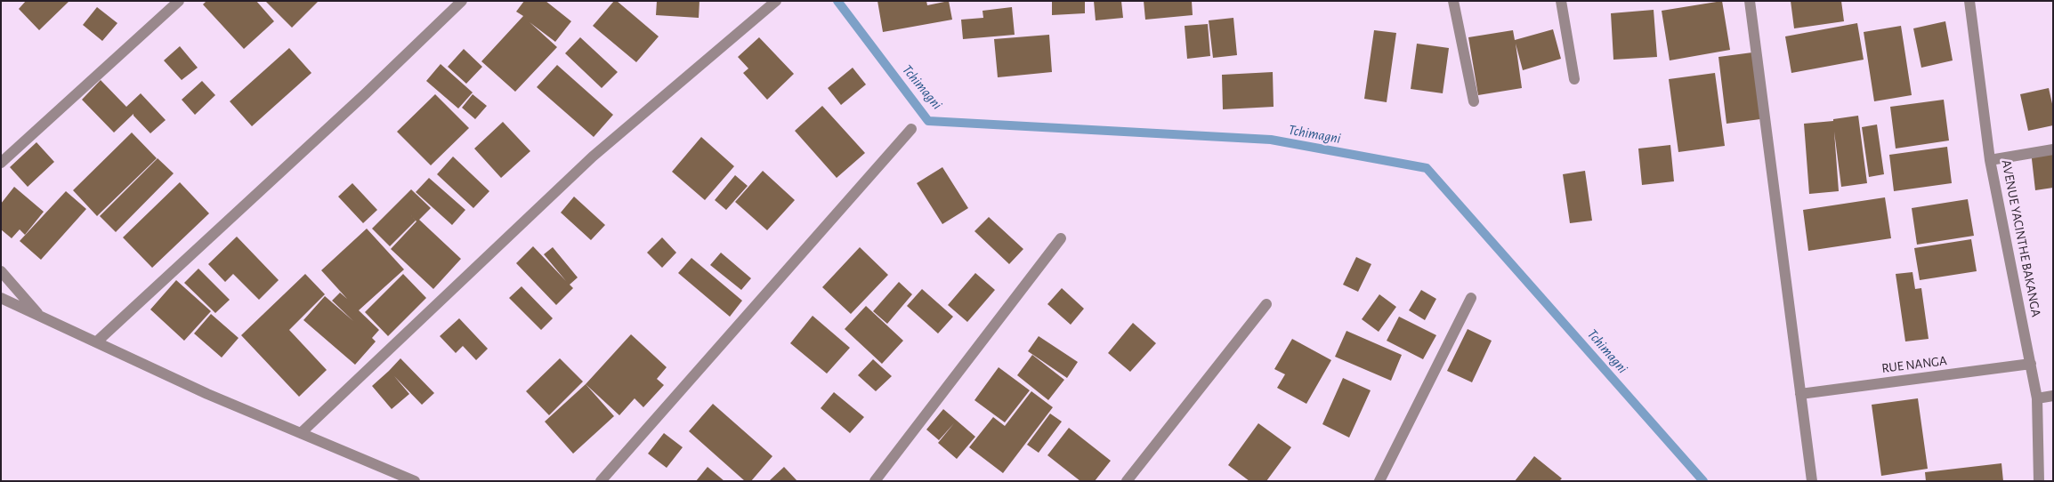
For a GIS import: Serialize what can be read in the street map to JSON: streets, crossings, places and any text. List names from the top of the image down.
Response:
{
  "streets": {
    "street": ["AVENUE YACINTHE BAKANGA", "RUE NANGA"]
  },
  "crossings": [
    ["AVENUE YACINTHE BAKANGA", "RUE NANGA"]
  ],
  "water": ["Tchimagni"]
}
